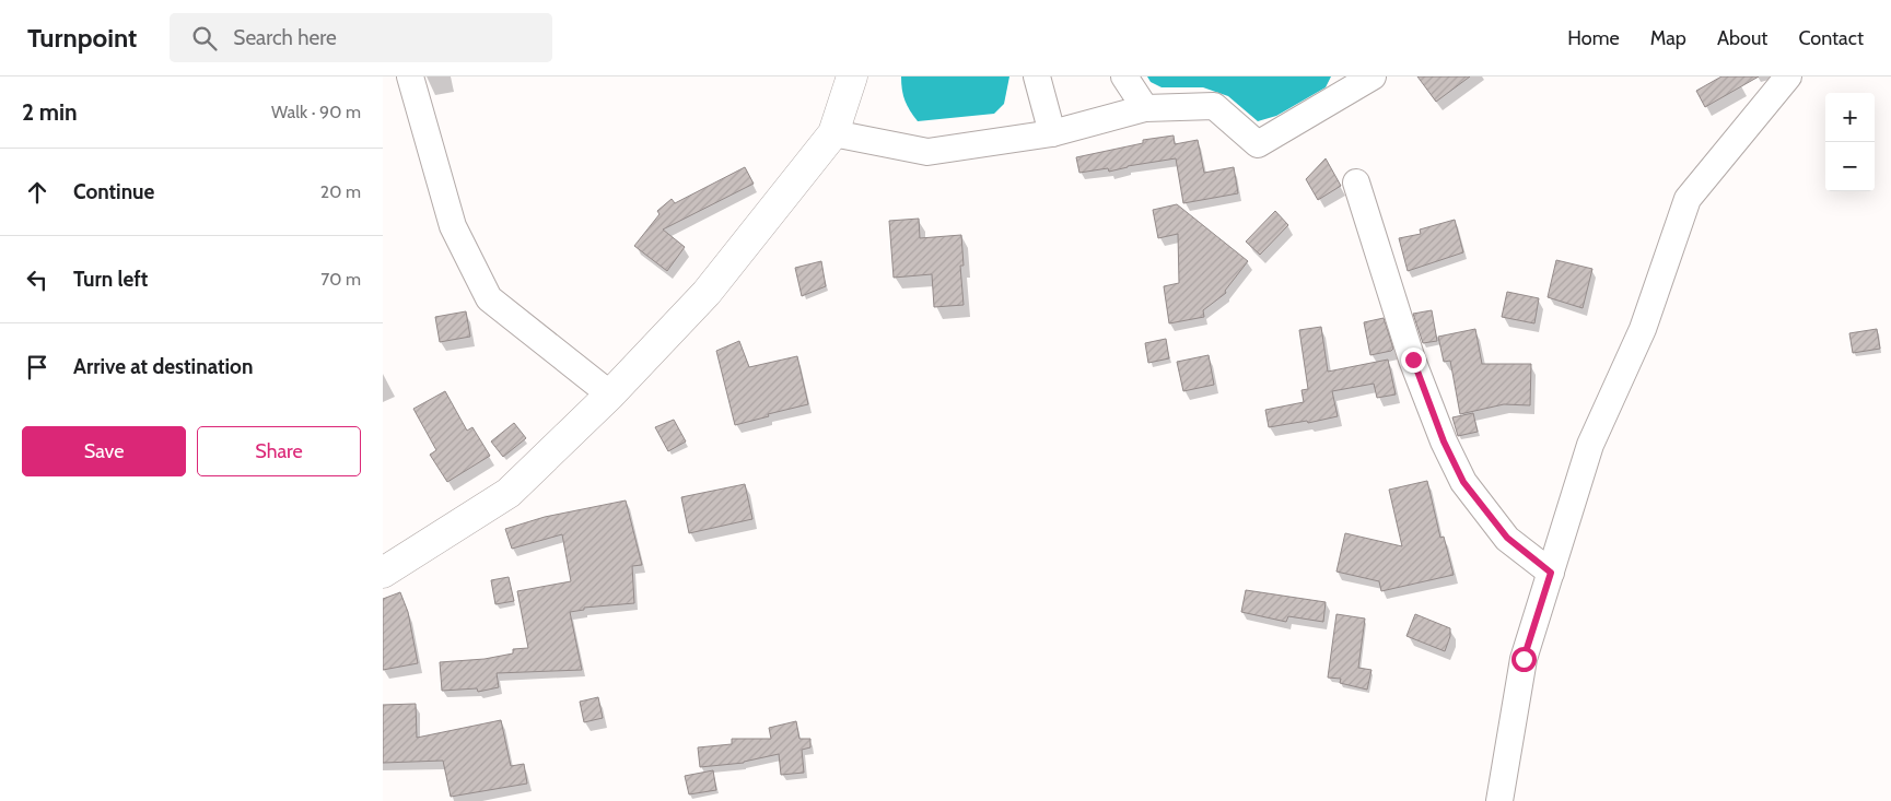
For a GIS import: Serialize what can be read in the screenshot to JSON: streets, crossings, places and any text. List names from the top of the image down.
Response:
{
  "page": {
    "header": "Turnpoint",
    "search": "Search here",
    "nav": [
      "Home",
      "Map",
      "About",
      "Contact"
    ],
    "heading": ["2 min", "Walk · 90 m"],
    "map_buttons": ["+", "−"],
    "list": [
      ["Continue", "20 m"],
      ["Turn left", "70 m"],
      "Arrive at destination"
    ],
    "buttons": ["Save", "Share"]
  }
}
